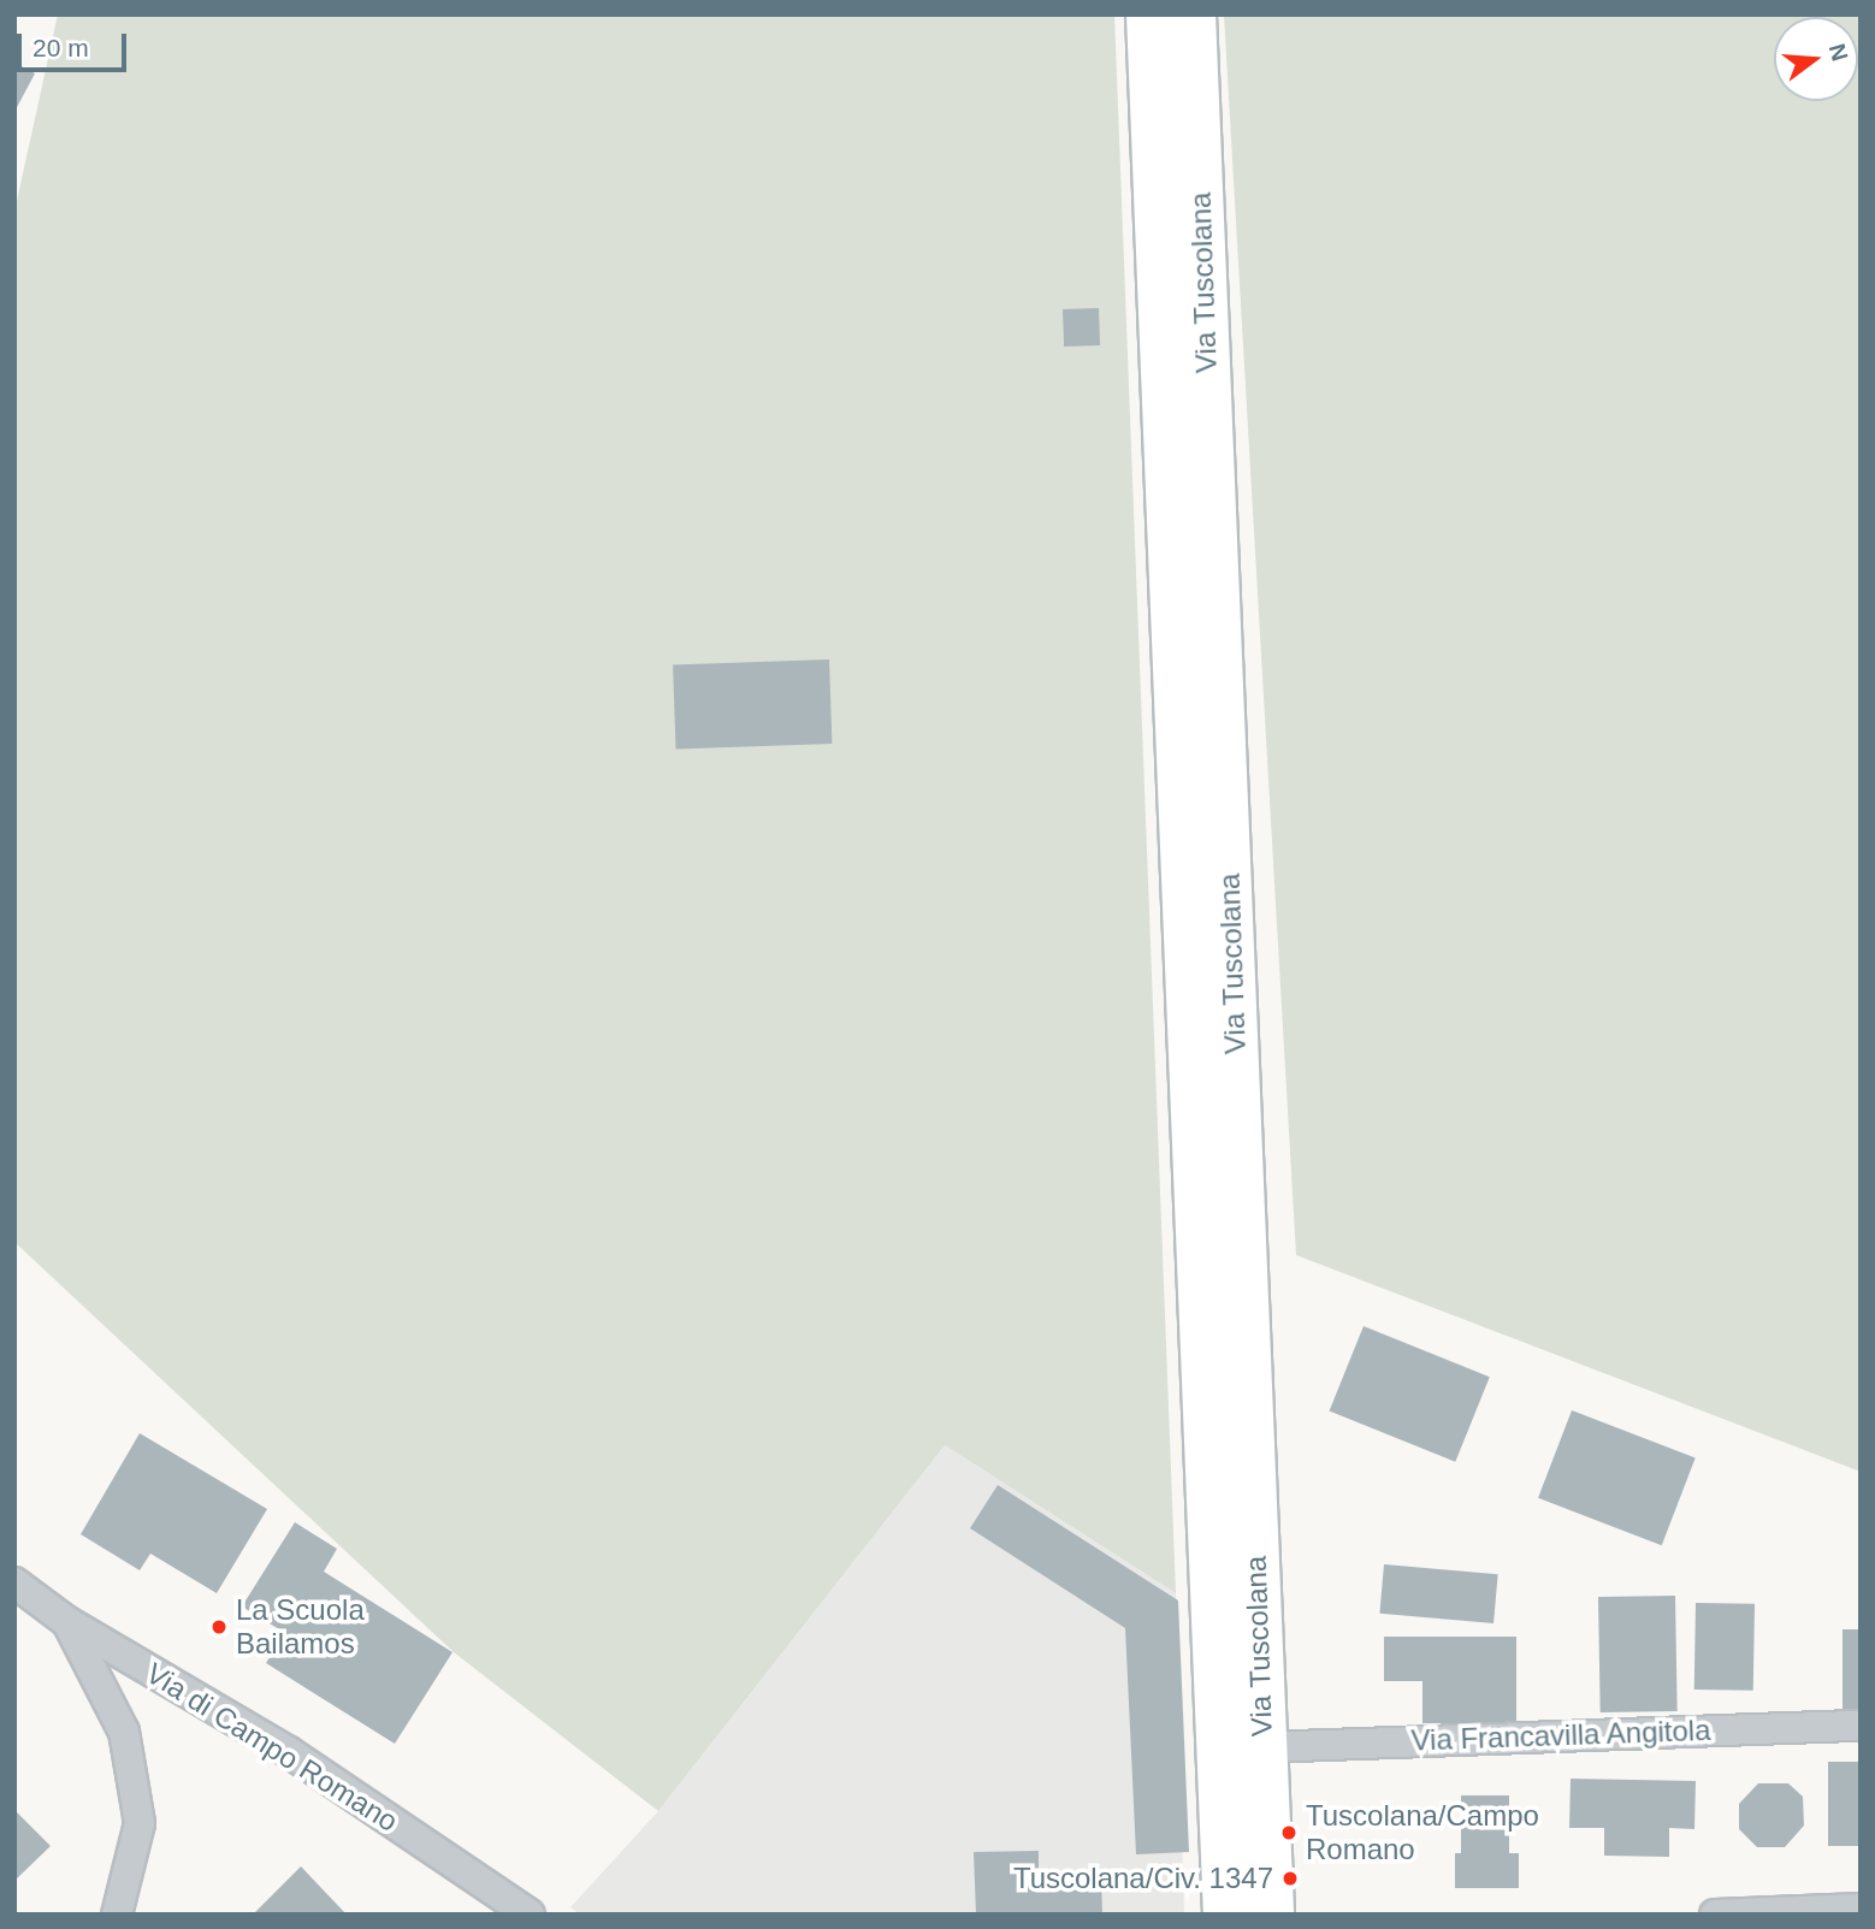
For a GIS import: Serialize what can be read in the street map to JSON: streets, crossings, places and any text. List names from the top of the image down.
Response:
{
  "streets": {
    "main road": ["Via Tuscolana"],
    "street": ["Via Francavilla Angitola", "Via di Campo Romano"]
  },
  "crossings": [
    ["Via Tuscolana", "Via Francavilla Angitola"]
  ],
  "places": ["La Scuola Bailamos", "Tuscolana/Campo Romano", "Tuscolana/Civ. 1347"],
  "scale_bar": "20 m",
  "north": "right"
}
